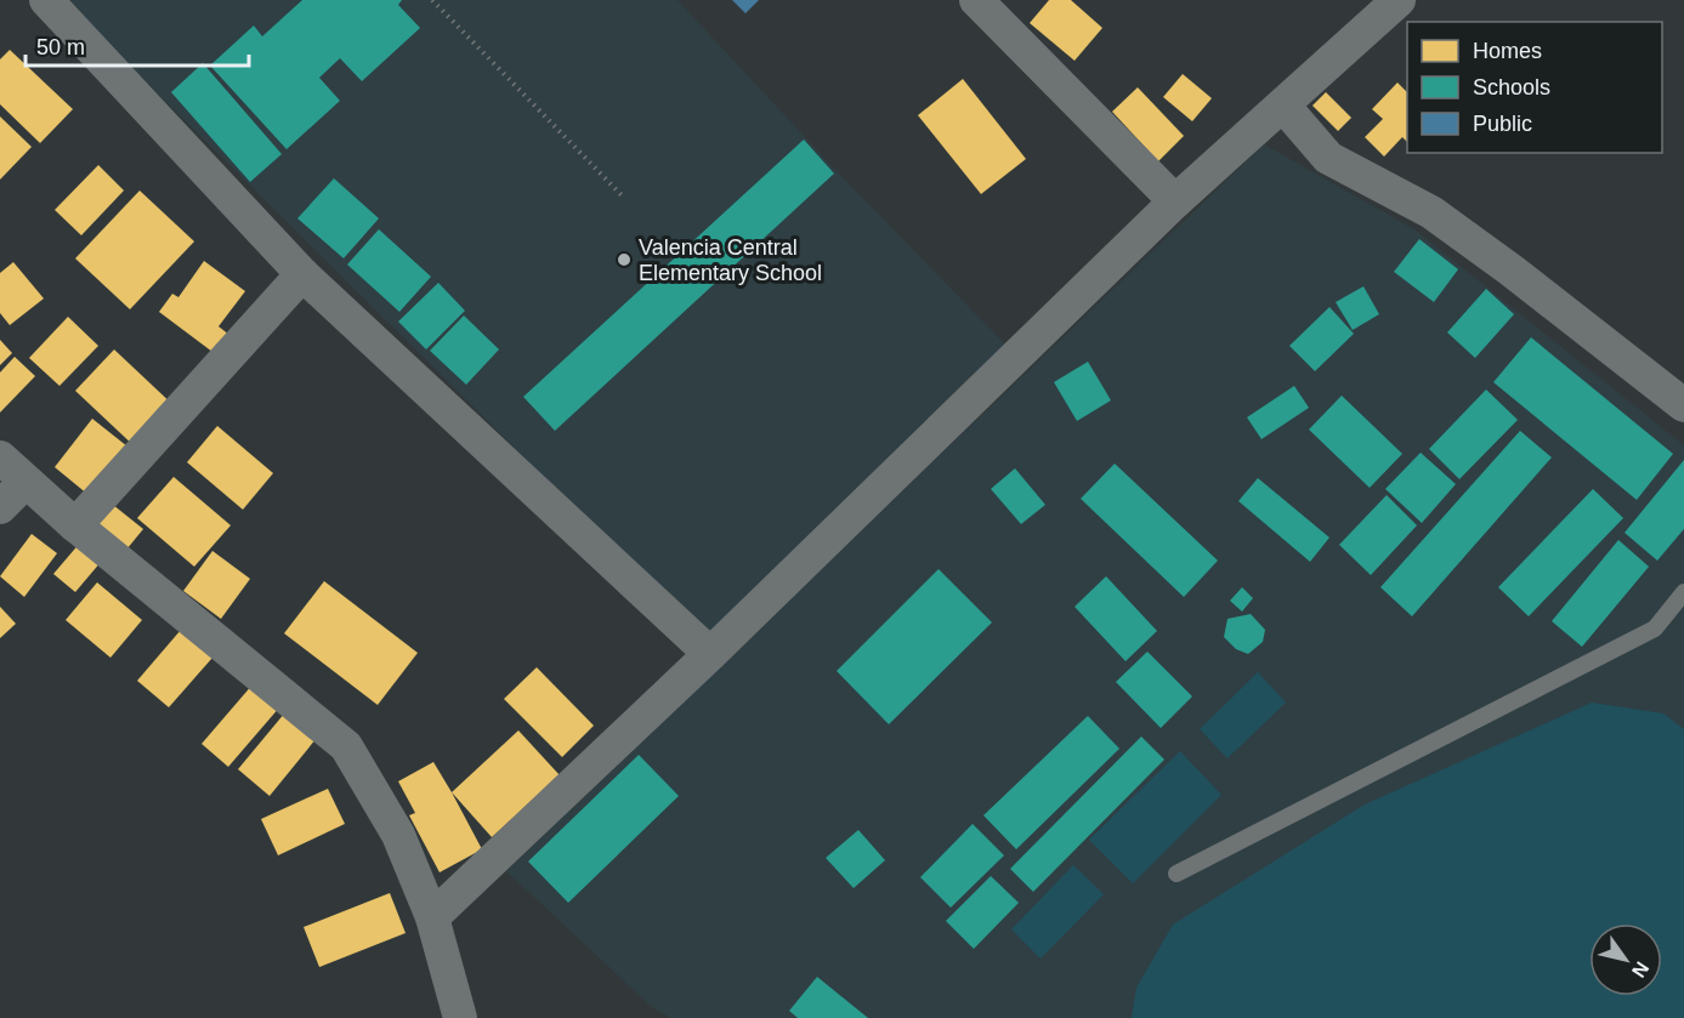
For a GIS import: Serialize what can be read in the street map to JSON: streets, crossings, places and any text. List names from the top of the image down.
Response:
{
  "places": ["Valencia Central Elementary School"],
  "legend": ["Homes", "Schools", "Public"],
  "scale_bar": "50 m",
  "north": "bottom right"
}
